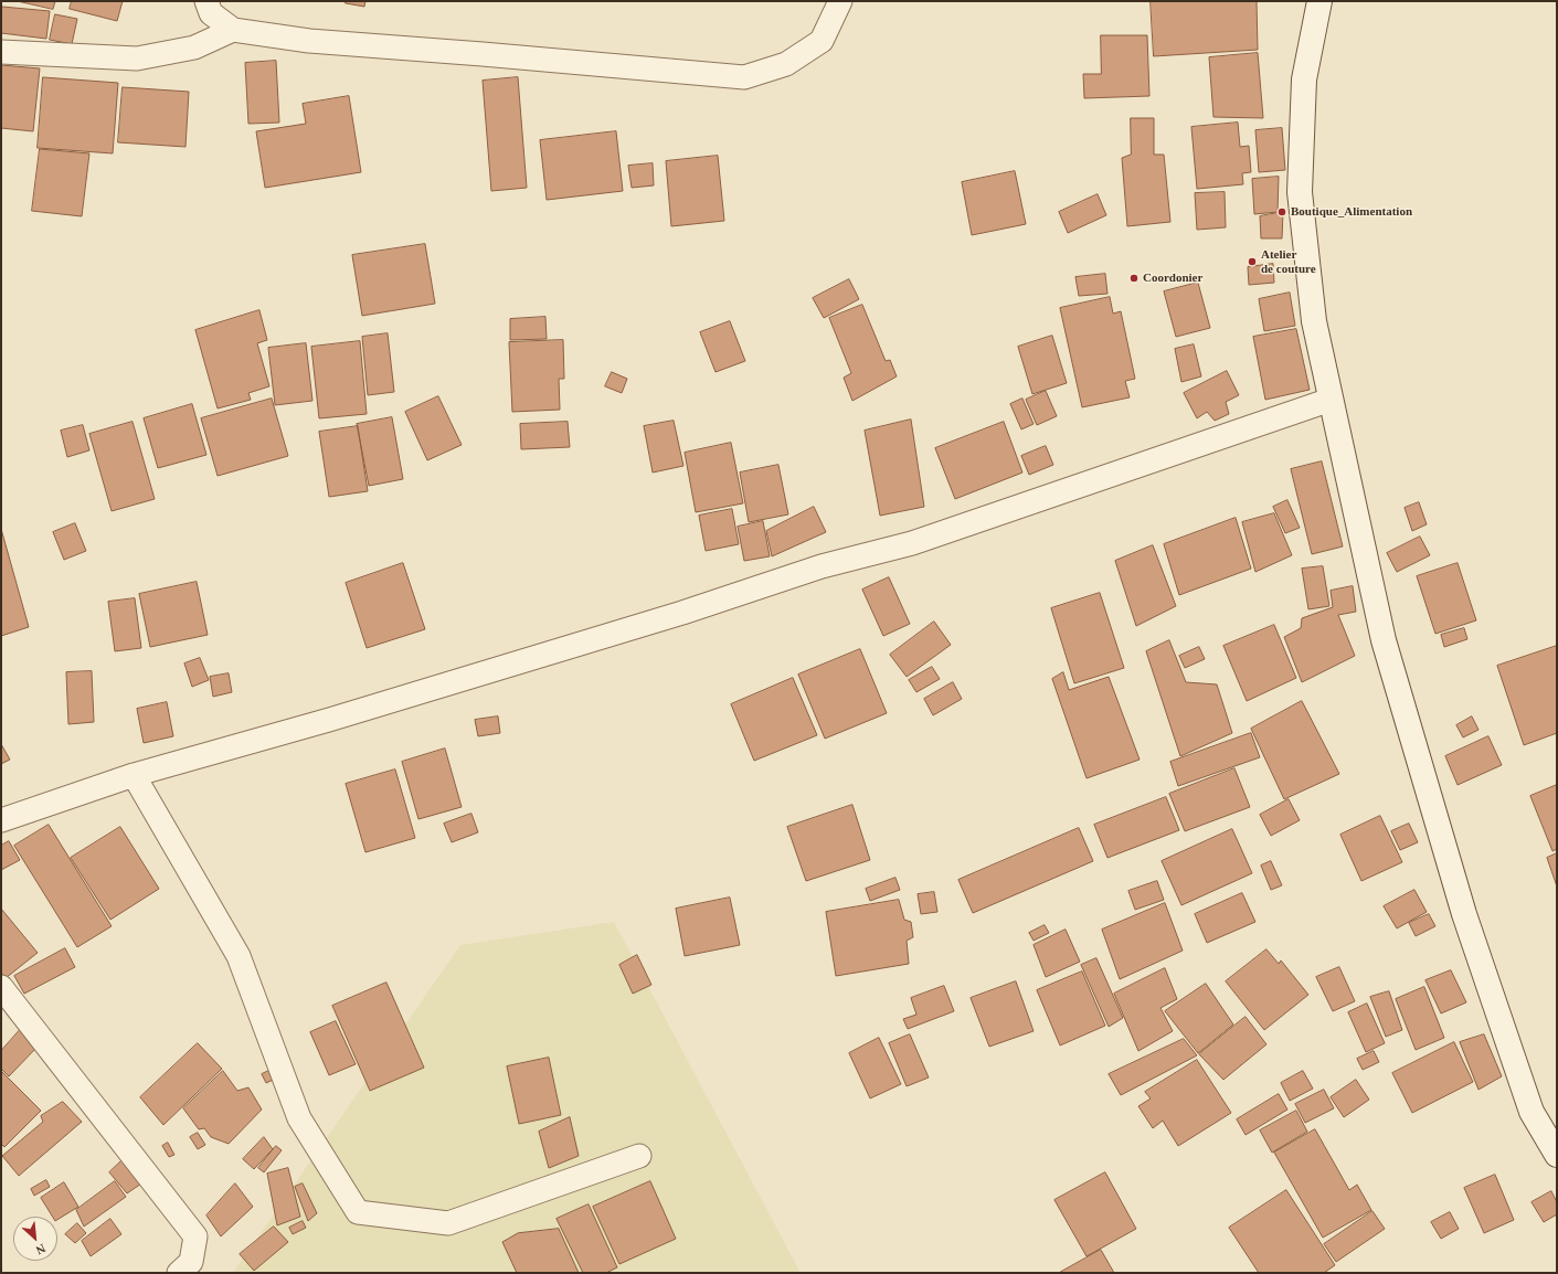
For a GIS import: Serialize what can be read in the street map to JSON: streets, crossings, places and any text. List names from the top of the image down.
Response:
{
  "places": ["Boutique_Alimentation", "Atelier de couture", "Coordonier"],
  "north": "bottom right"
}
